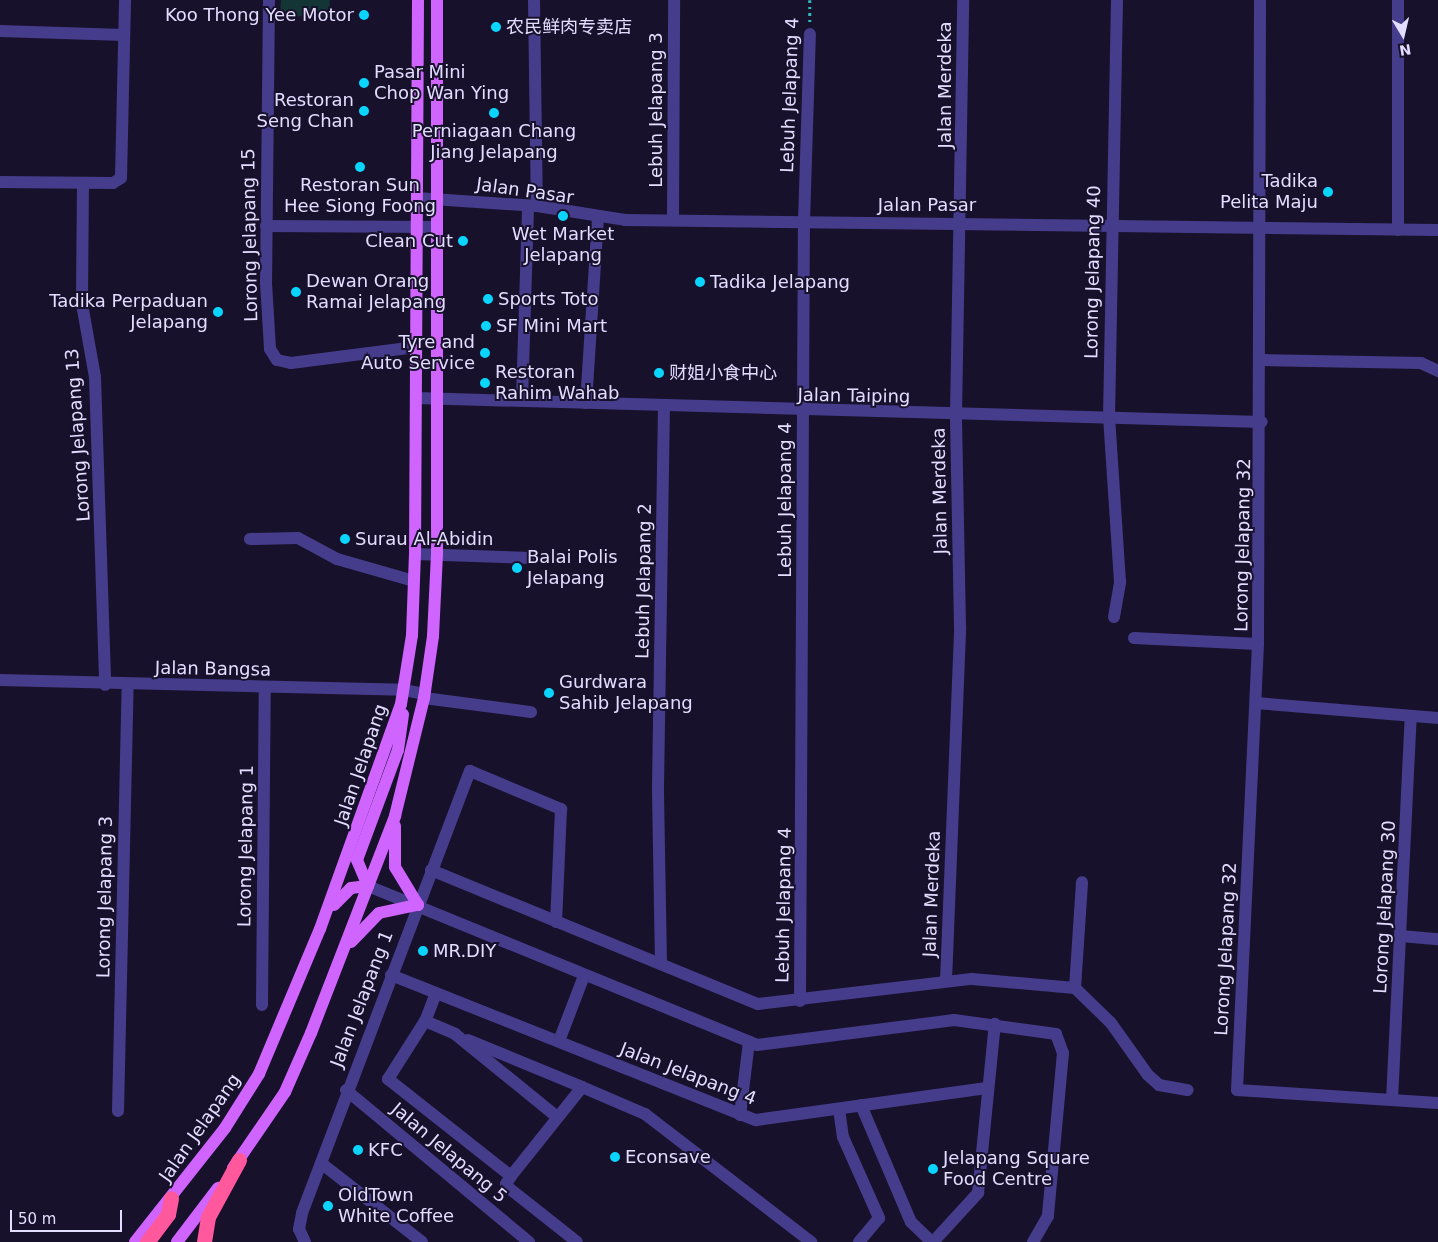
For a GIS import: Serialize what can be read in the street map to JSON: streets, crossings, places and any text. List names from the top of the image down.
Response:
{
  "streets": {
    "main road": ["Jalan Jelapang"],
    "street": [
      "Jalan Merdeka",
      "Lebuh Jelapang 4",
      "Lebuh Jelapang 3",
      "Jalan Pasar",
      "Lorong Jelapang 15",
      "Lorong Jelapang 40",
      "Jalan Taiping",
      "Lorong Jelapang 13",
      "Lorong Jelapang 32",
      "Lebuh Jelapang 2",
      "Jalan Bangsa",
      "Lorong Jelapang 1",
      "Lorong Jelapang 3",
      "Lorong Jelapang 30",
      "Jalan Jelapang 1",
      "Jalan Jelapang 4",
      "Jalan Jelapang 5"
    ]
  },
  "crossings": [
    ["Jalan Merdeka", "Jalan Pasar"],
    ["Jalan Merdeka", "Jalan Taiping"],
    ["Lebuh Jelapang 4", "Jalan Pasar"],
    ["Lebuh Jelapang 4", "Jalan Taiping"],
    ["Lebuh Jelapang 3", "Jalan Pasar"],
    ["Jalan Pasar", "Lorong Jelapang 40"],
    ["Jalan Pasar", "Lorong Jelapang 32"],
    ["Jalan Pasar", "Jalan Jelapang"],
    ["Lorong Jelapang 15", "Jalan Jelapang"],
    ["Lorong Jelapang 40", "Jalan Taiping"],
    ["Jalan Taiping", "Lorong Jelapang 32"],
    ["Jalan Taiping", "Lebuh Jelapang 2"],
    ["Jalan Taiping", "Jalan Jelapang"],
    ["Lorong Jelapang 13", "Jalan Bangsa"],
    ["Lorong Jelapang 32", "Lorong Jelapang 30"],
    ["Jalan Bangsa", "Jalan Jelapang"],
    ["Jalan Bangsa", "Lorong Jelapang 1"],
    ["Jalan Bangsa", "Lorong Jelapang 3"],
    ["Jalan Jelapang 1", "Jalan Jelapang 4"],
    ["Jalan Jelapang 1", "Jalan Jelapang 5"]
  ],
  "places": [
    "Koo Thong Yee Motor",
    "农民鲜肉专卖店",
    "Pasar Mini Chop Wan Ying",
    "Restoran Seng Chan",
    "Perniagaan Chang Jiang Jelapang",
    "Restoran Sun Hee Siong Foong",
    "Tadika Pelita Maju",
    "Wet Market Jelapang",
    "Clean Cut",
    "Tadika Jelapang",
    "Dewan Orang Ramai Jelapang",
    "Sports Toto",
    "Tadika Perpaduan Jelapang",
    "SF Mini Mart",
    "Tyre and Auto Service",
    "财姐小食中心",
    "Restoran Rahim Wahab",
    "Surau Al-Abidin",
    "Balai Polis Jelapang",
    "Gurdwara Sahib Jelapang",
    "MR.DIY",
    "KFC",
    "Econsave",
    "Jelapang Square Food Centre",
    "OldTown White Coffee"
  ],
  "scale_bar": "50 m",
  "north": "bottom"
}
